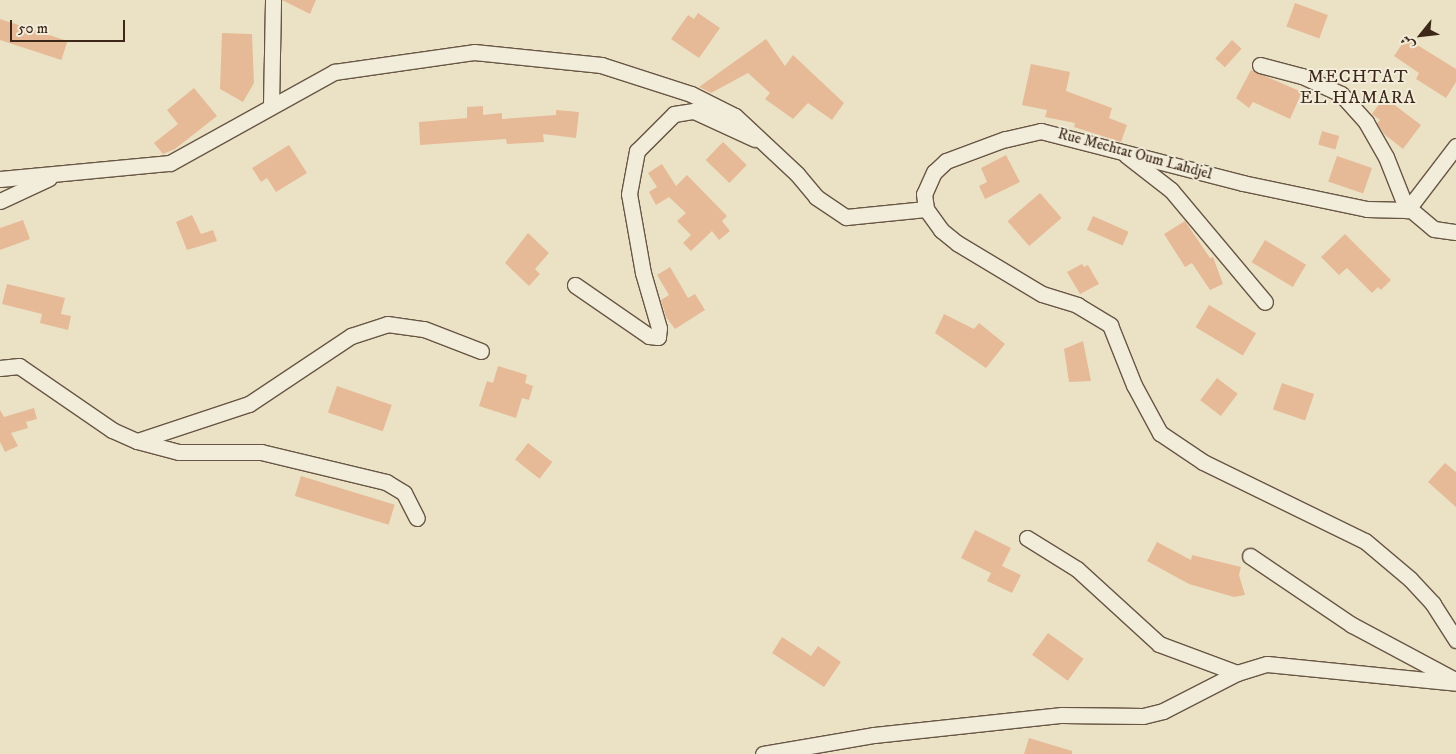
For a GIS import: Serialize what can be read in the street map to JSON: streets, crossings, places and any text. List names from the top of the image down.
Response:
{
  "streets": {
    "street": ["Rue Mechtat Oum Lahdjel"]
  },
  "districts": ["MECHTAT EL HAMARA"],
  "scale_bar": "50 m",
  "north": "bottom left"
}
